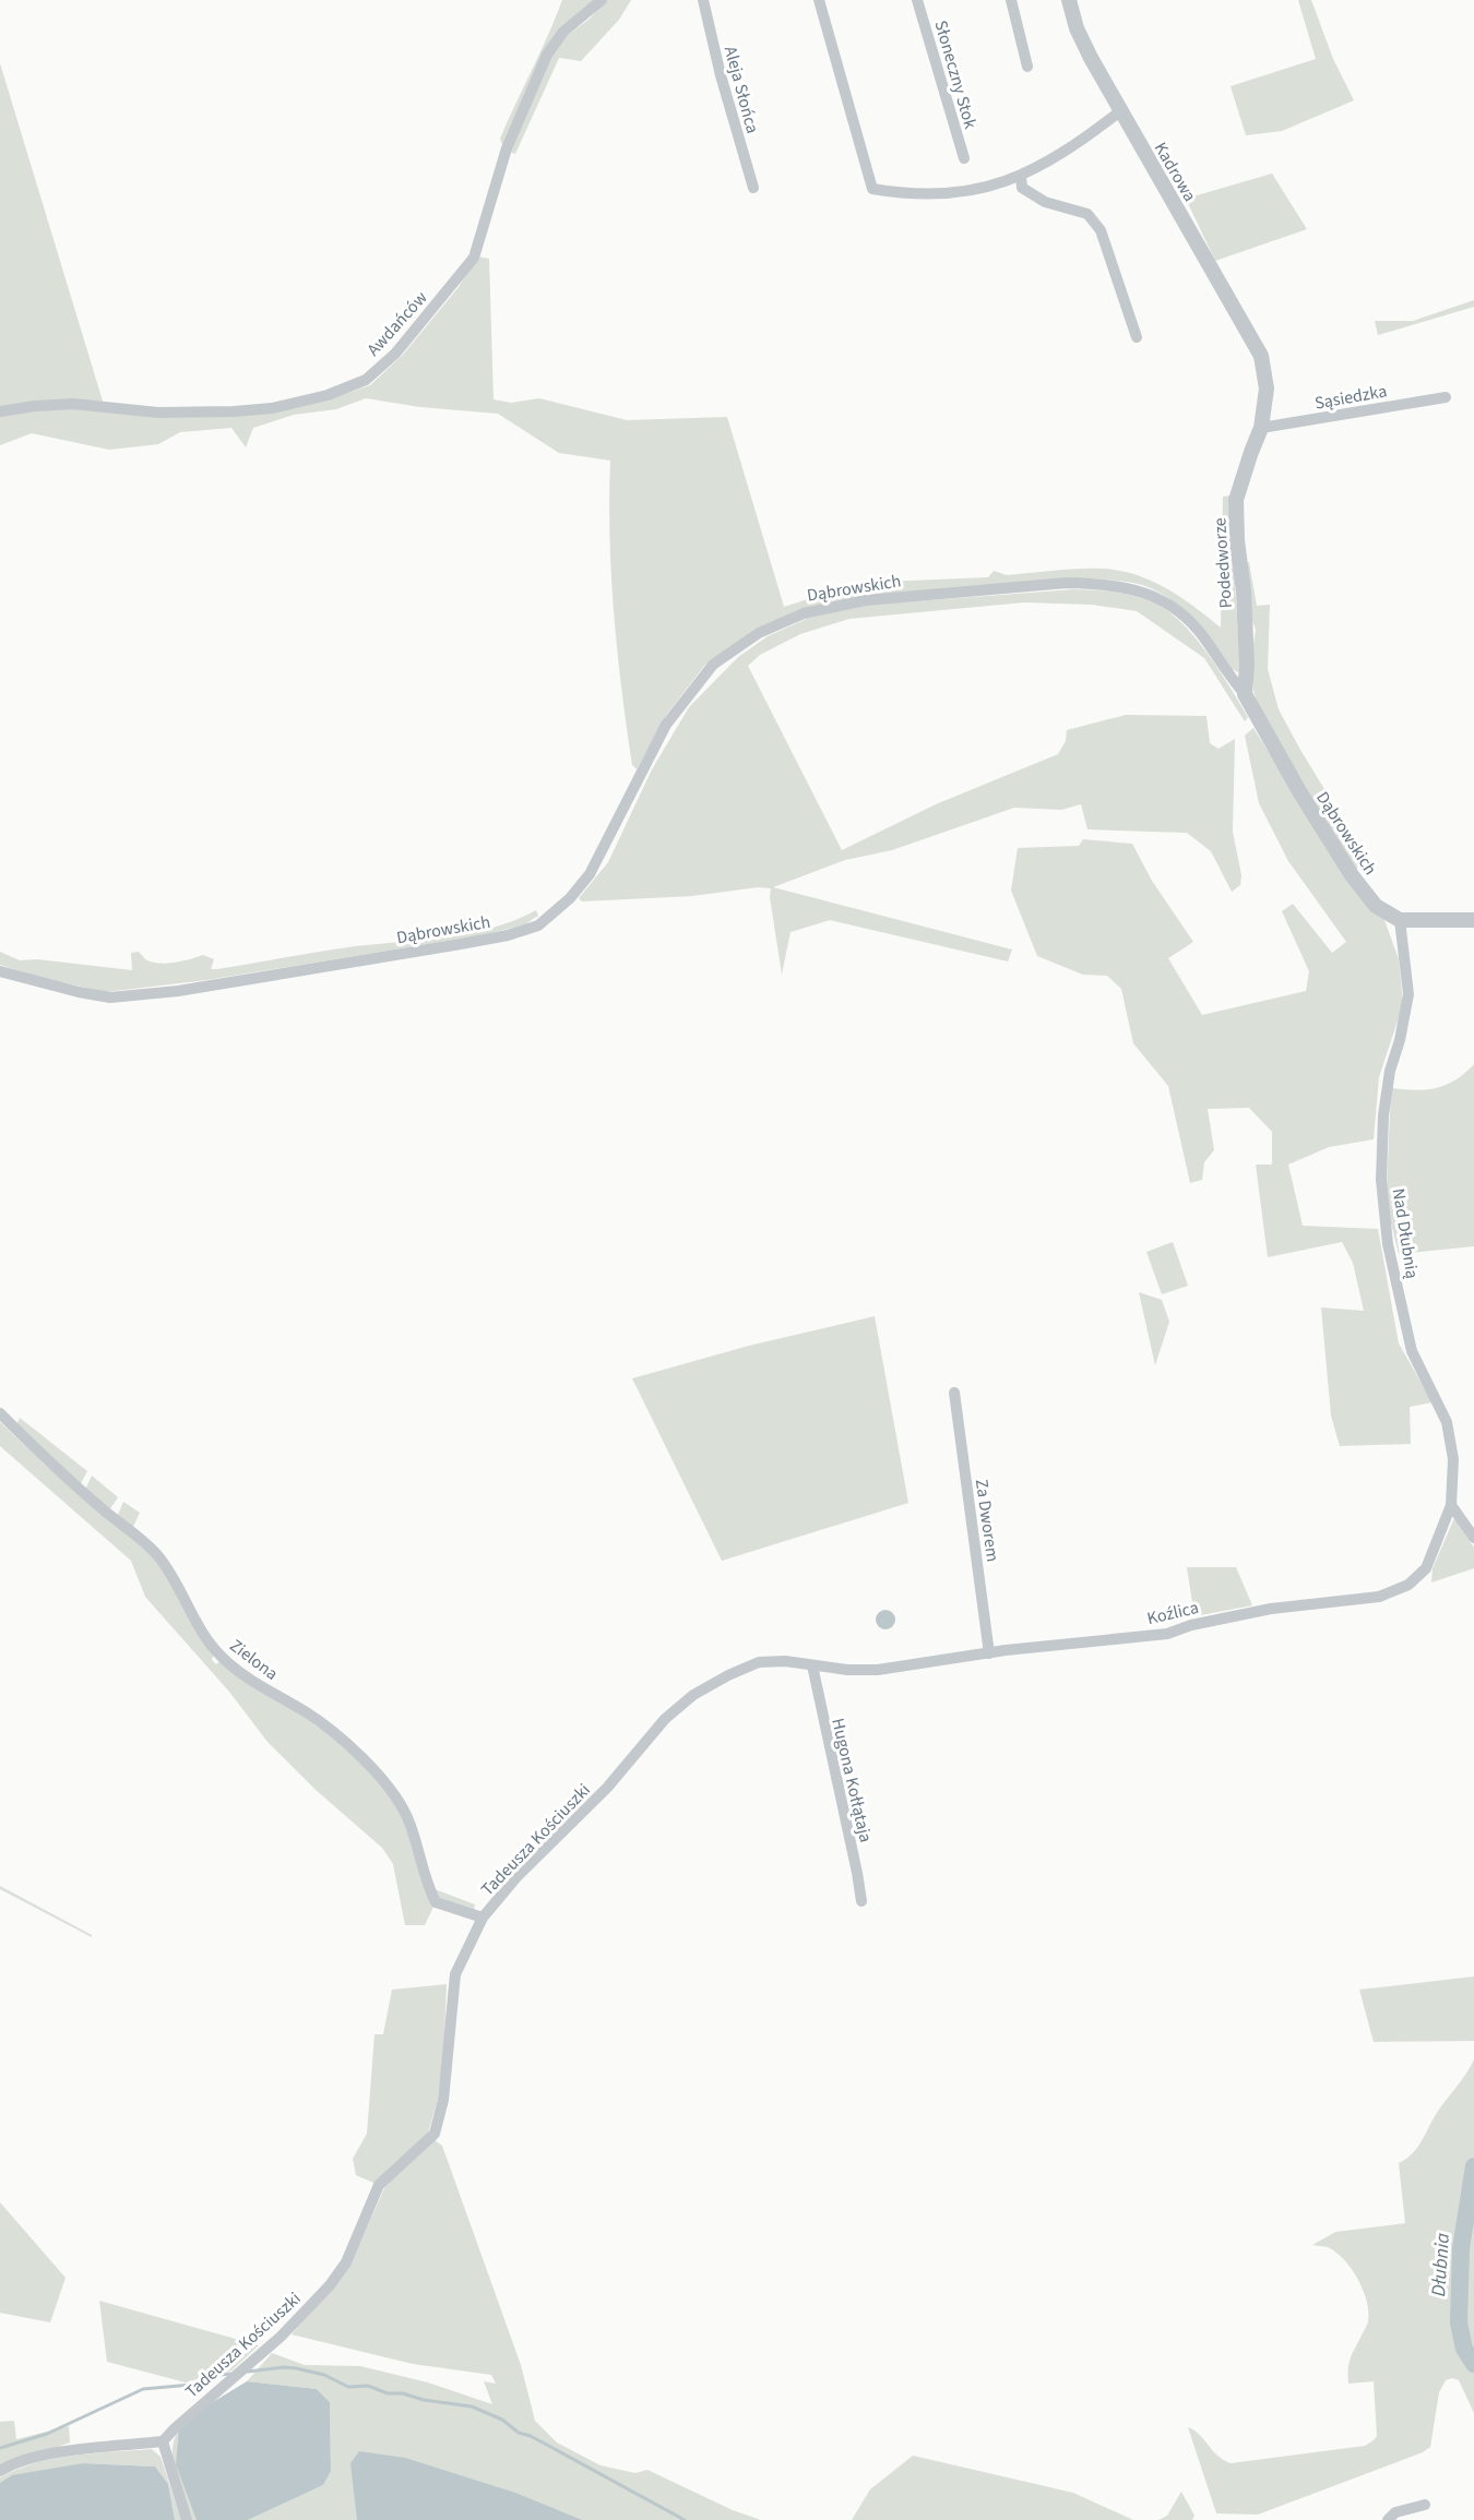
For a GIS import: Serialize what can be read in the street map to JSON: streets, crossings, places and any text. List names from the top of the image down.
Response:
{
  "streets": {
    "street": [
      "Słoneczny Stok",
      "Aleja Słońca",
      "Kadrowa",
      "Awdańców",
      "Sąsiedzka",
      "Podedworze",
      "Dąbrowskich",
      "Nad Dłubnią",
      "Za Dworem",
      "Koźlica",
      "Zielona",
      "Hugona Kołłątaja",
      "Tadeusza Kościuszki"
    ]
  },
  "crossings": [
    ["Kadrowa", "Podedworze"],
    ["Sąsiedzka", "Podedworze"],
    ["Podedworze", "Dąbrowskich"],
    ["Dąbrowskich", "Nad Dłubnią"],
    ["Nad Dłubnią", "Koźlica"],
    ["Za Dworem", "Koźlica"],
    ["Koźlica", "Hugona Kołłątaja"],
    ["Koźlica", "Tadeusza Kościuszki"],
    ["Zielona", "Tadeusza Kościuszki"],
    ["Hugona Kołłątaja", "Tadeusza Kościuszki"]
  ],
  "water": ["Dłubnia"]
}
